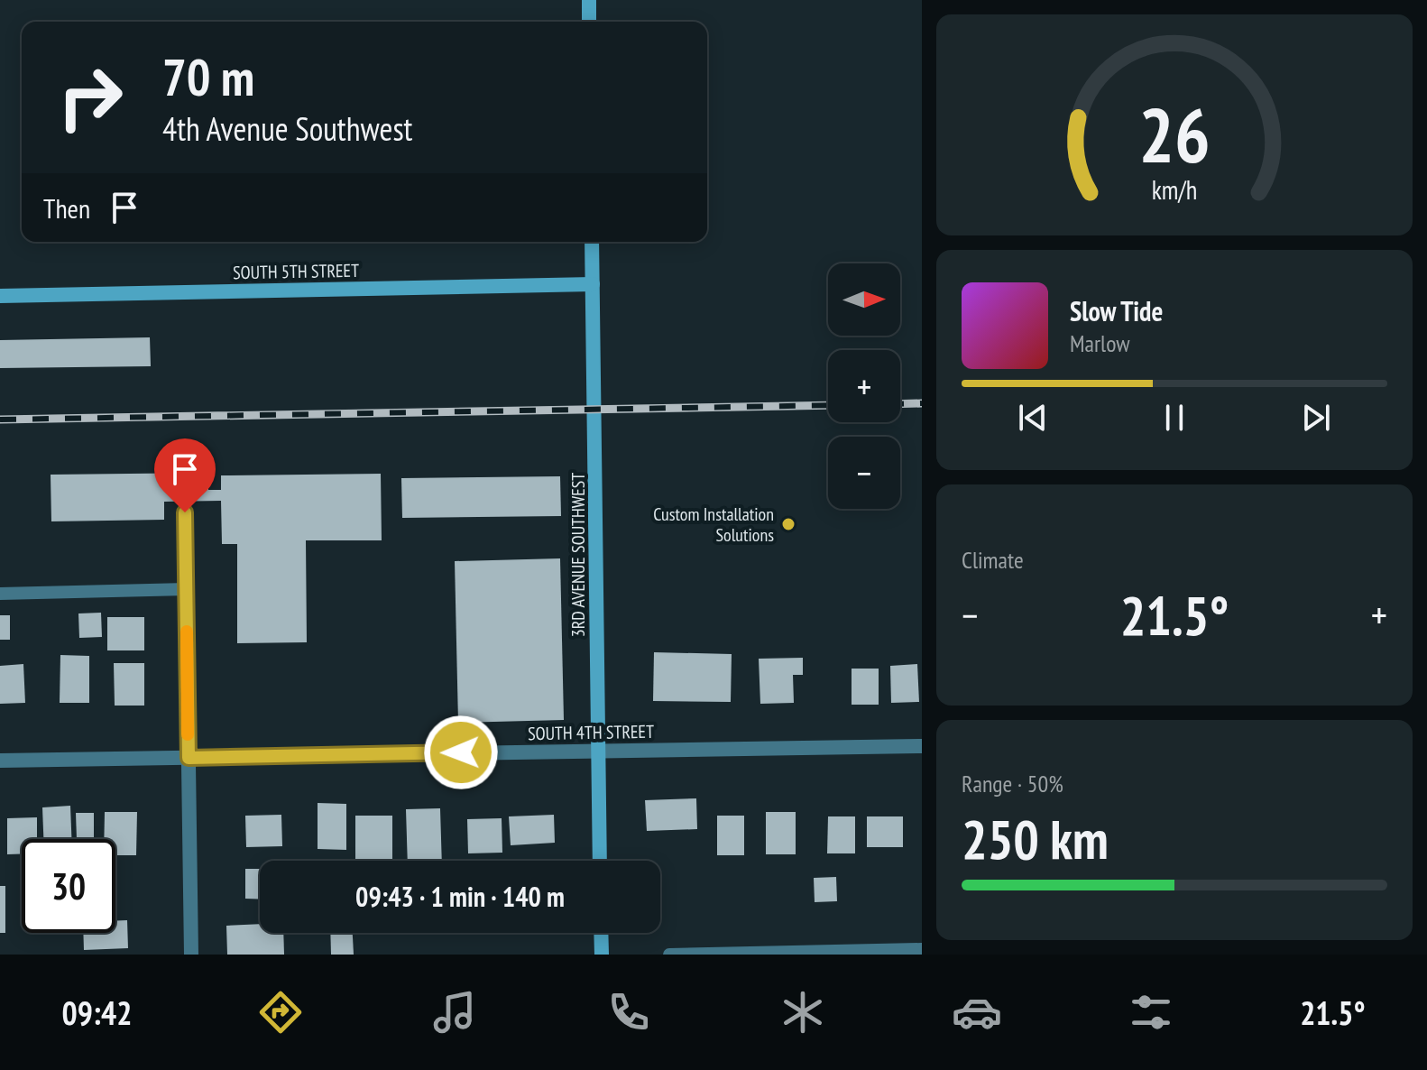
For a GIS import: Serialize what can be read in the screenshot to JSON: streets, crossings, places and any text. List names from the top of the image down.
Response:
{
  "streets": {
    "street": ["SOUTH 5TH STREET", "3RD AVENUE SOUTHWEST", "SOUTH 4TH STREET"]
  },
  "crossings": [
    ["SOUTH 5TH STREET", "3RD AVENUE SOUTHWEST"],
    ["3RD AVENUE SOUTHWEST", "SOUTH 4TH STREET"]
  ],
  "places": ["Custom Installation Solutions"],
  "north": "right",
  "page": {
    "turn": ["70 m", "4th Avenue Southwest"],
    "then": "Then",
    "map_buttons": ["+", "−"],
    "song": ["Slow Tide", "Marlow"],
    "tile": [
      "Climate",
      ["Range · 50%", "250 km"]
    ],
    "heat": ["−", "21.5°", "+"],
    "limit": "30",
    "trip": "09:43 · 1 min · 140 m",
    "tabs": ["09:42", "21.5°"],
    "gauge": ["26", "km/h"]
  }
}
